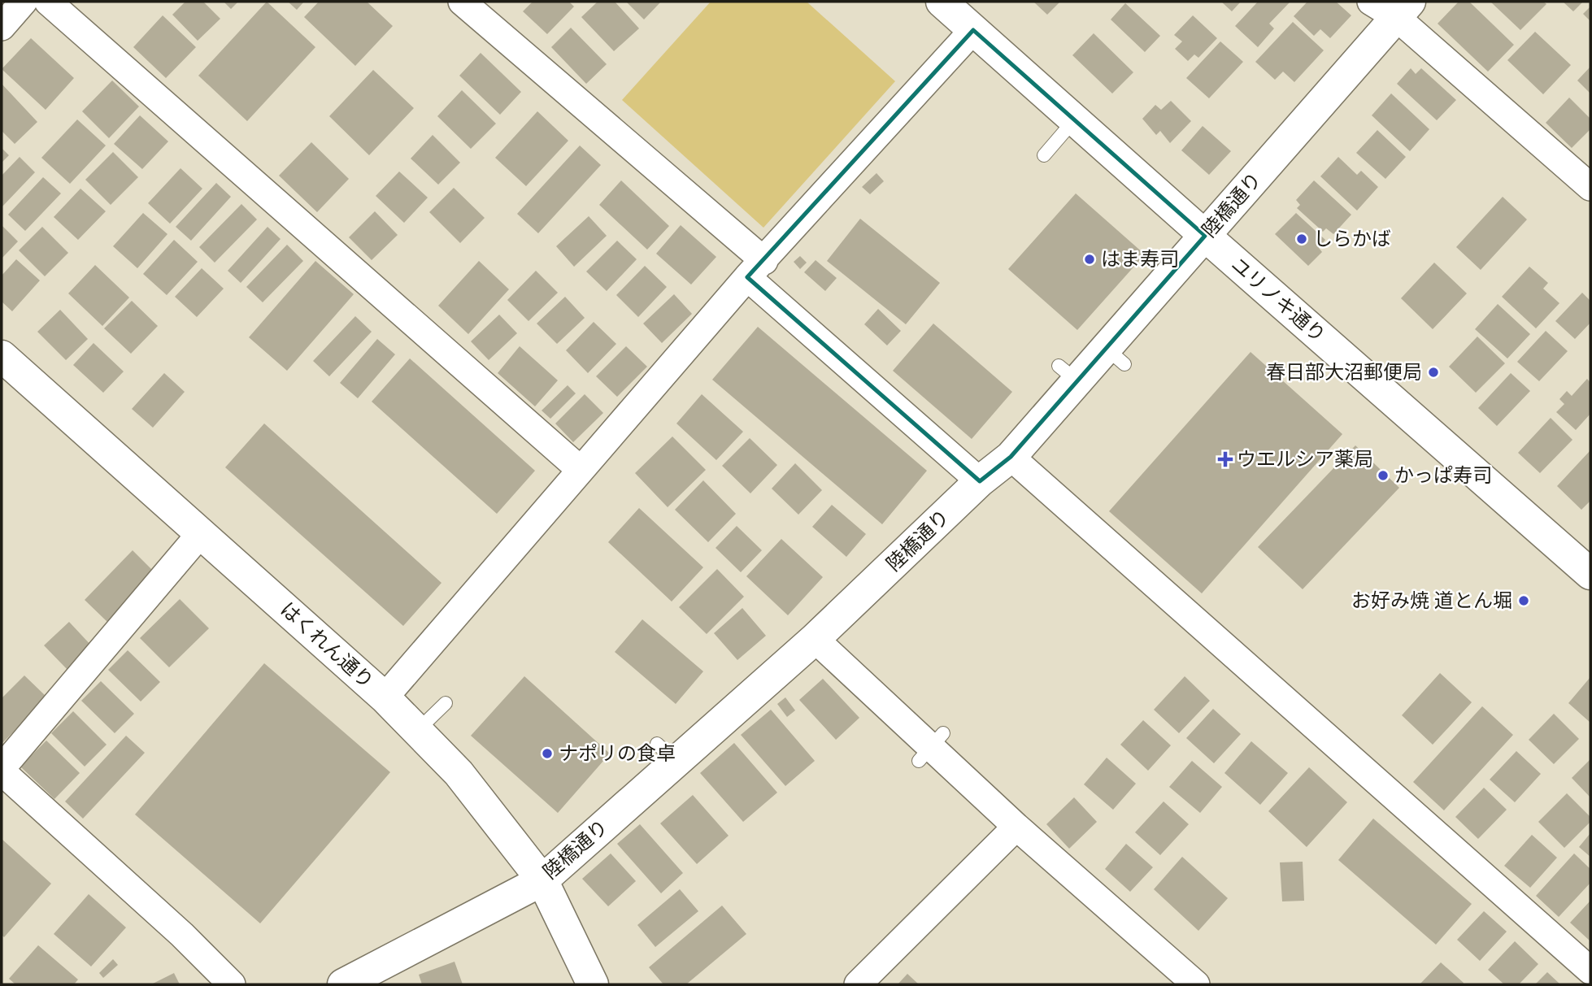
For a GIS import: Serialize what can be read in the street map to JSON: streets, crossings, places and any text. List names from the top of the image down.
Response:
{
  "streets": {
    "street": ["陸橋通り", "ユリノキ通り", "はくれん通り"]
  },
  "crossings": [
    ["陸橋通り", "ユリノキ通り"],
    ["陸橋通り", "はくれん通り"]
  ],
  "places": {
    "other": [
      "しらかば",
      "はま寿司",
      "春日部大沼郵便局",
      "かっぱ寿司",
      "お好み焼 道とん堀",
      "ナポリの食卓"
    ],
    "health": ["ウエルシア薬局"]
  }
}
